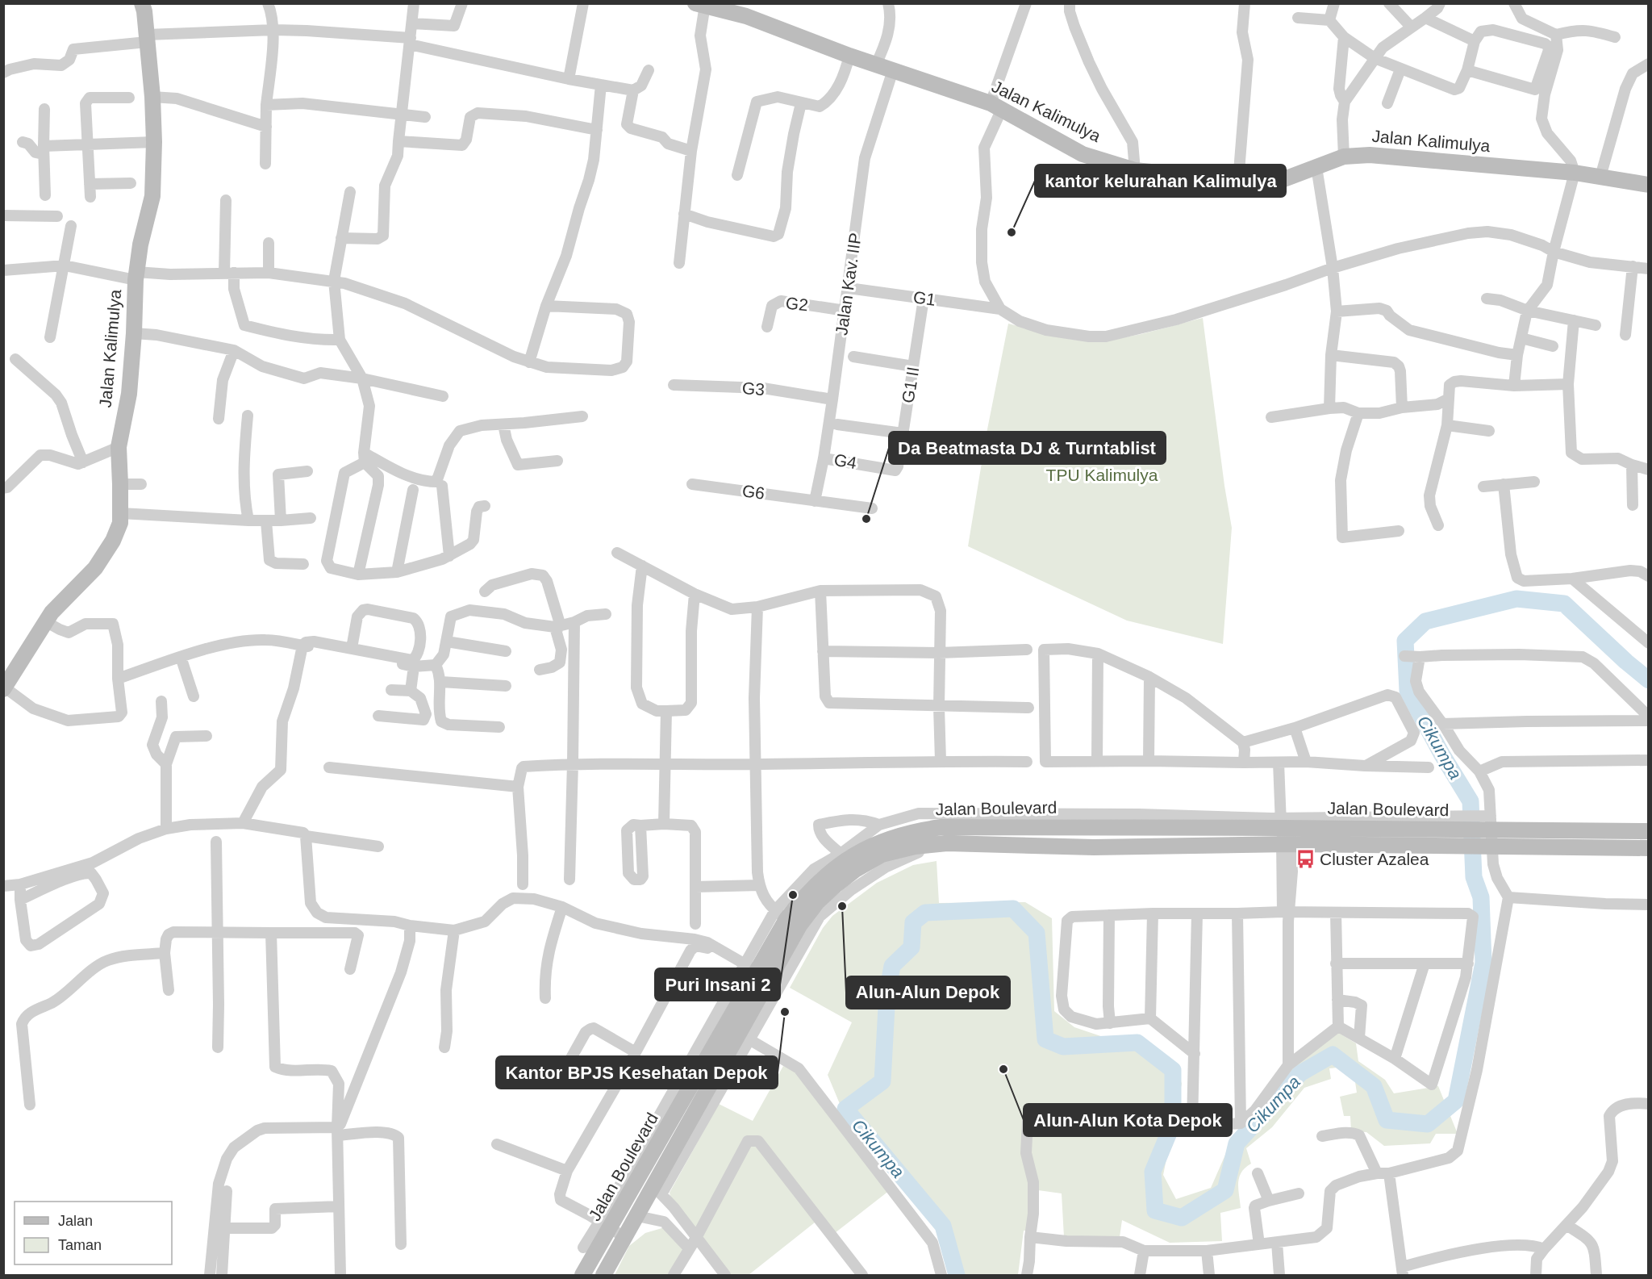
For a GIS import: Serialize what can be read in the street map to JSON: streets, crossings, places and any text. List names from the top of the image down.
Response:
{
  "streets": {
    "main road": ["Jalan Kalimulya", "Jalan Boulevard"],
    "street": [
      "Jalan Kav. IIP",
      "G1",
      "G2",
      "G1 II",
      "G3",
      "G4",
      "G6"
    ]
  },
  "crossings": [
    ["Jalan Kalimulya", "Jalan Kav. IIP"],
    ["Jalan Kav. IIP", "G1"],
    ["Jalan Kav. IIP", "G2"],
    ["Jalan Kav. IIP", "G3"],
    ["Jalan Kav. IIP", "G4"],
    ["Jalan Kav. IIP", "G6"],
    ["G1", "G1 II"],
    ["G1 II", "G4"]
  ],
  "water": ["Cikumpa"],
  "parks": ["TPU Kalimulya"],
  "places": {
    "other": [
      "kantor kelurahan Kalimulya",
      "Da Beatmasta DJ & Turntablist",
      "Puri Insani 2",
      "Alun-Alun Depok",
      "Kantor BPJS Kesehatan Depok",
      "Alun-Alun Kota Depok"
    ],
    "bus stop": ["Cluster Azalea"]
  },
  "legend": ["Jalan", "Taman"]
}
